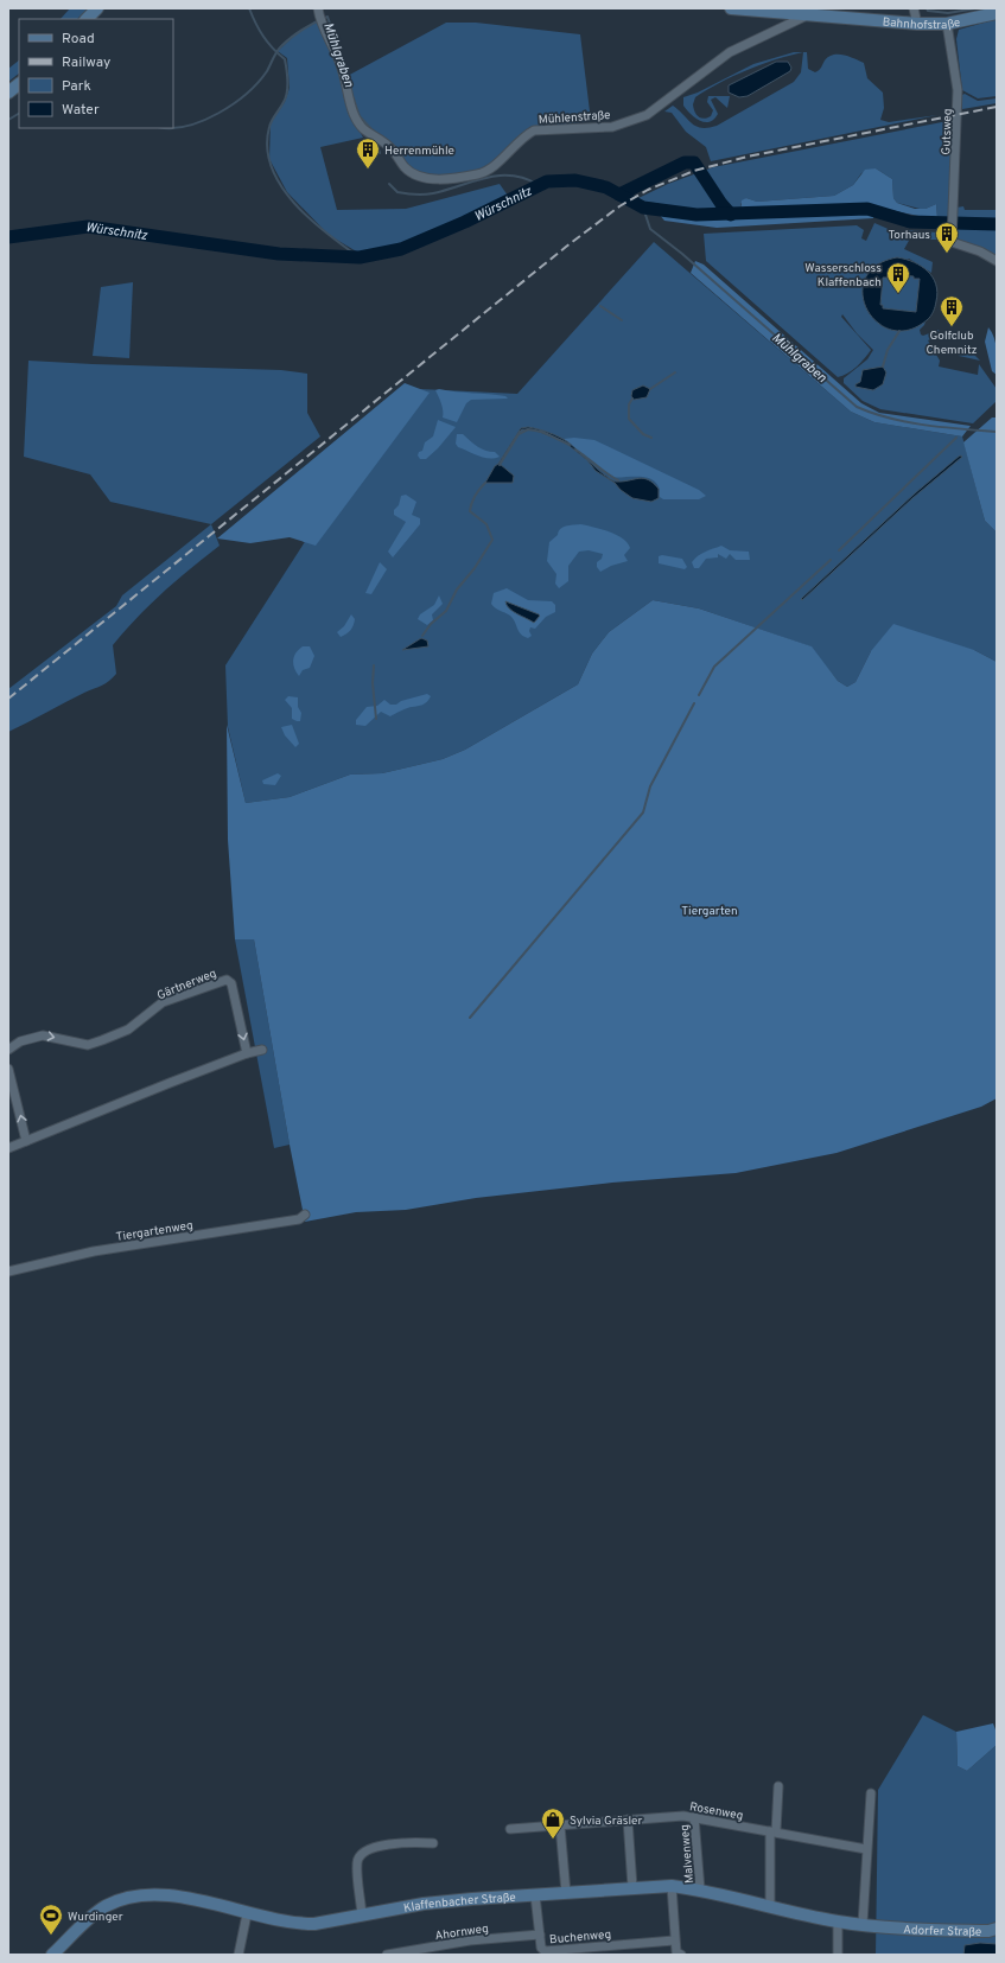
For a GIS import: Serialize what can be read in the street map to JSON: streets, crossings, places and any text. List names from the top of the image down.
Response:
{
  "streets": {
    "street": [
      "Bahnhofstraße",
      "Mühlenstraße",
      "Gutsweg",
      "Gärtnerweg",
      "Tiergartenweg",
      "Rosenweg",
      "Malvenweg",
      "Klaffenbacher Straße",
      "Adorfer Straße",
      "Ahornweg",
      "Buchenweg"
    ]
  },
  "crossings": [
    ["Bahnhofstraße", "Mühlenstraße"],
    ["Bahnhofstraße", "Gutsweg"],
    ["Rosenweg", "Malvenweg"],
    ["Malvenweg", "Klaffenbacher Straße"],
    ["Klaffenbacher Straße", "Adorfer Straße"],
    ["Klaffenbacher Straße", "Buchenweg"],
    ["Ahornweg", "Buchenweg"]
  ],
  "water": ["Mühlgraben", "Würschnitz"],
  "parks": ["Tiergarten"],
  "places": {
    "building": [
      "Herrenmühle",
      "Torhaus",
      "Wasserschloss Klaffenbach",
      "Golfclub Chemnitz"
    ],
    "shop": ["Sylvia Gräsler"],
    "sports": ["Wurdinger"]
  },
  "legend": [
    "Road",
    "Railway",
    "Park",
    "Water"
  ]
}
